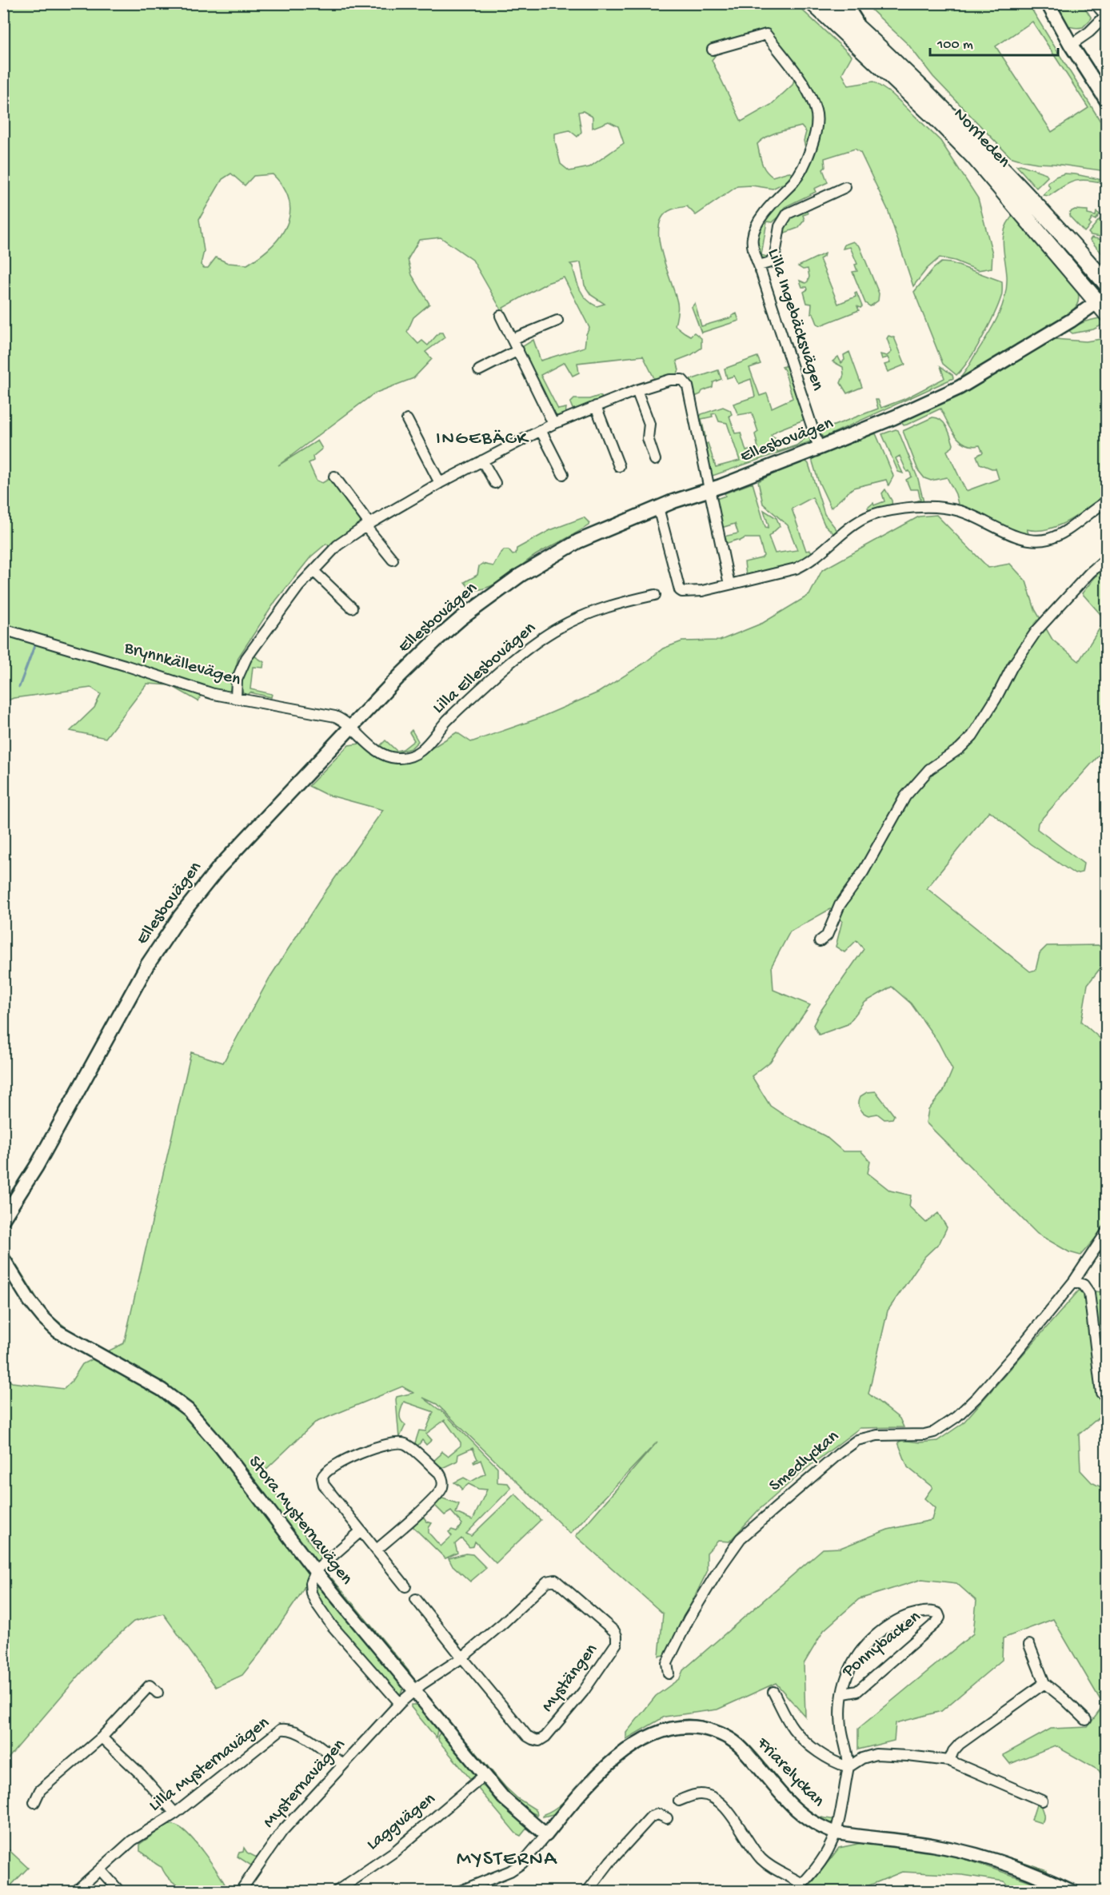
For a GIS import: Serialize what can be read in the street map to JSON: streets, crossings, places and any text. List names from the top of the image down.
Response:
{
  "streets": {
    "highway": ["Norrleden"],
    "main road": ["Ellesbovägen"],
    "street": [
      "Lilla Ingebäcksvägen",
      "Brynnkällevägen",
      "Lilla Ellesbovägen",
      "Smedlyckan",
      "Stora Mysternavägen",
      "Ponnybacken",
      "Mystängen",
      "Lilla Mysternavägen",
      "Friarelyckan",
      "Mysternavägen",
      "Laggvägen"
    ]
  },
  "crossings": [
    ["Norrleden", "Ellesbovägen"],
    ["Lilla Ingebäcksvägen", "Ellesbovägen"],
    ["Ellesbovägen", "Brynnkällevägen"],
    ["Ellesbovägen", "Lilla Ellesbovägen"],
    ["Brynnkällevägen", "Lilla Ellesbovägen"],
    ["Stora Mysternavägen", "Mystängen"],
    ["Stora Mysternavägen", "Friarelyckan"],
    ["Stora Mysternavägen", "Mysternavägen"],
    ["Stora Mysternavägen", "Laggvägen"],
    ["Ponnybacken", "Friarelyckan"],
    ["Mystängen", "Mysternavägen"],
    ["Lilla Mysternavägen", "Mysternavägen"]
  ],
  "districts": ["INGEBÄCK", "MYSTERNA"],
  "scale_bar": "100 m"
}
